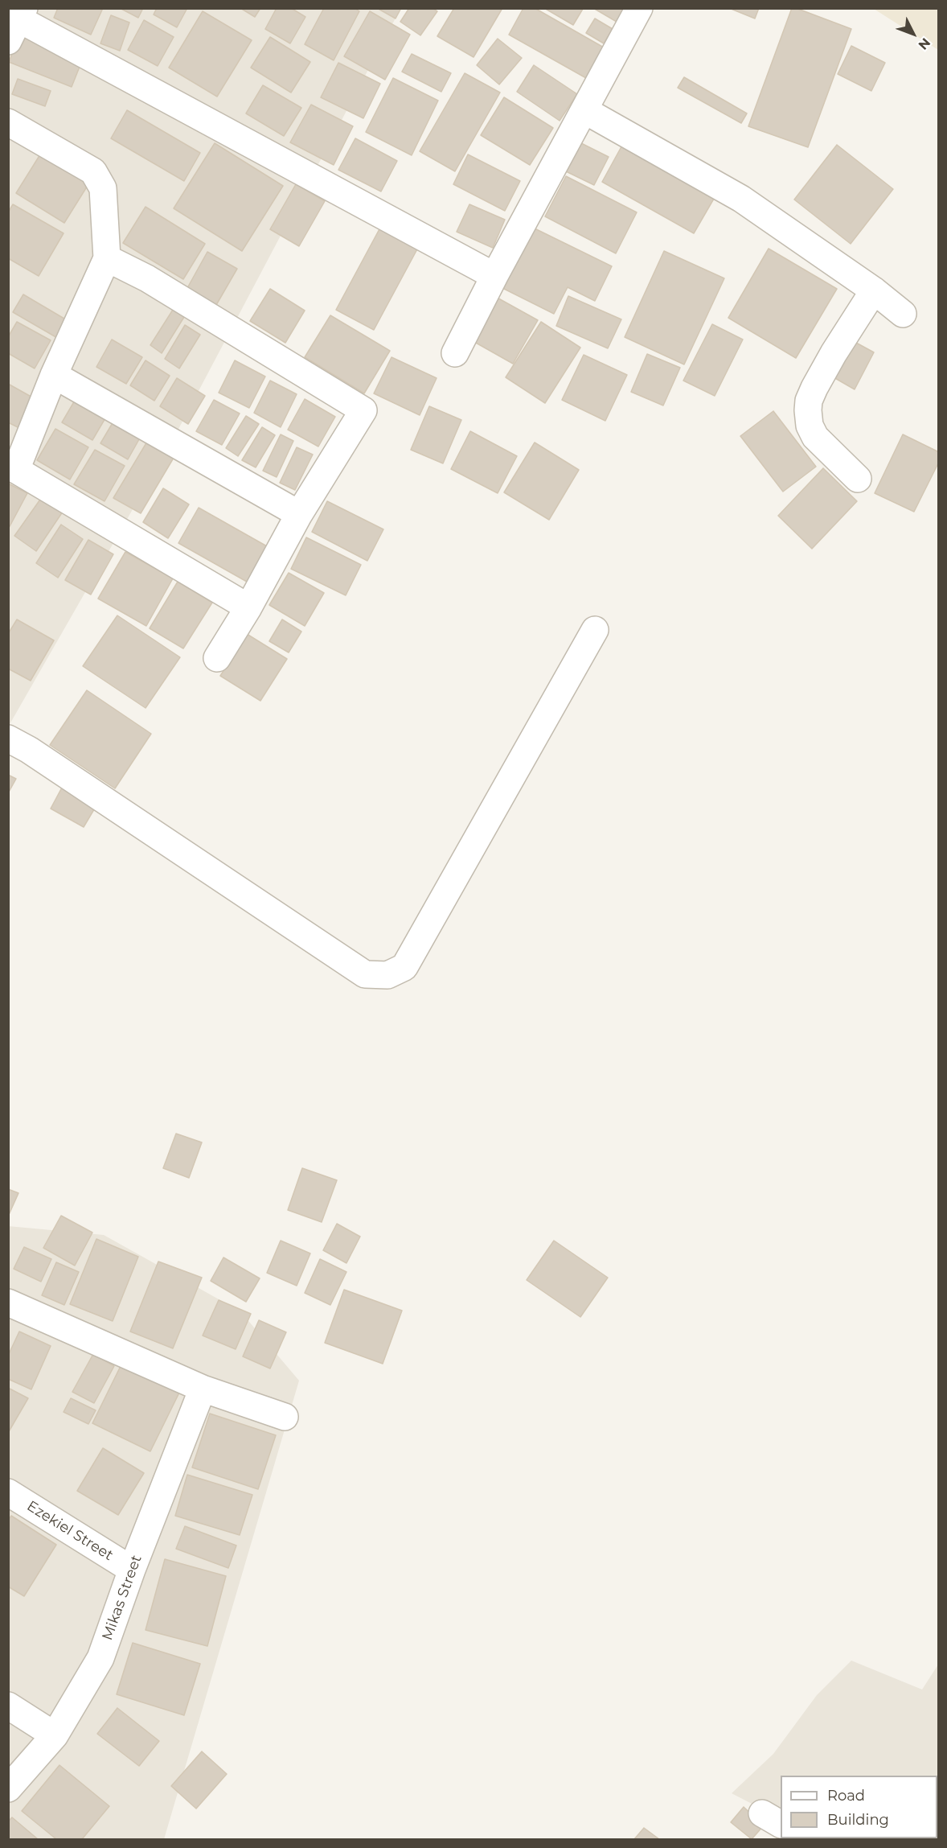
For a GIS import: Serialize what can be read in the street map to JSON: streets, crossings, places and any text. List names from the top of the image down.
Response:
{
  "streets": {
    "street": ["Ezekiel Street", "Mikas Street"]
  },
  "crossings": [
    ["Ezekiel Street", "Mikas Street"]
  ],
  "legend": ["Road", "Building"],
  "north": "bottom right"
}
